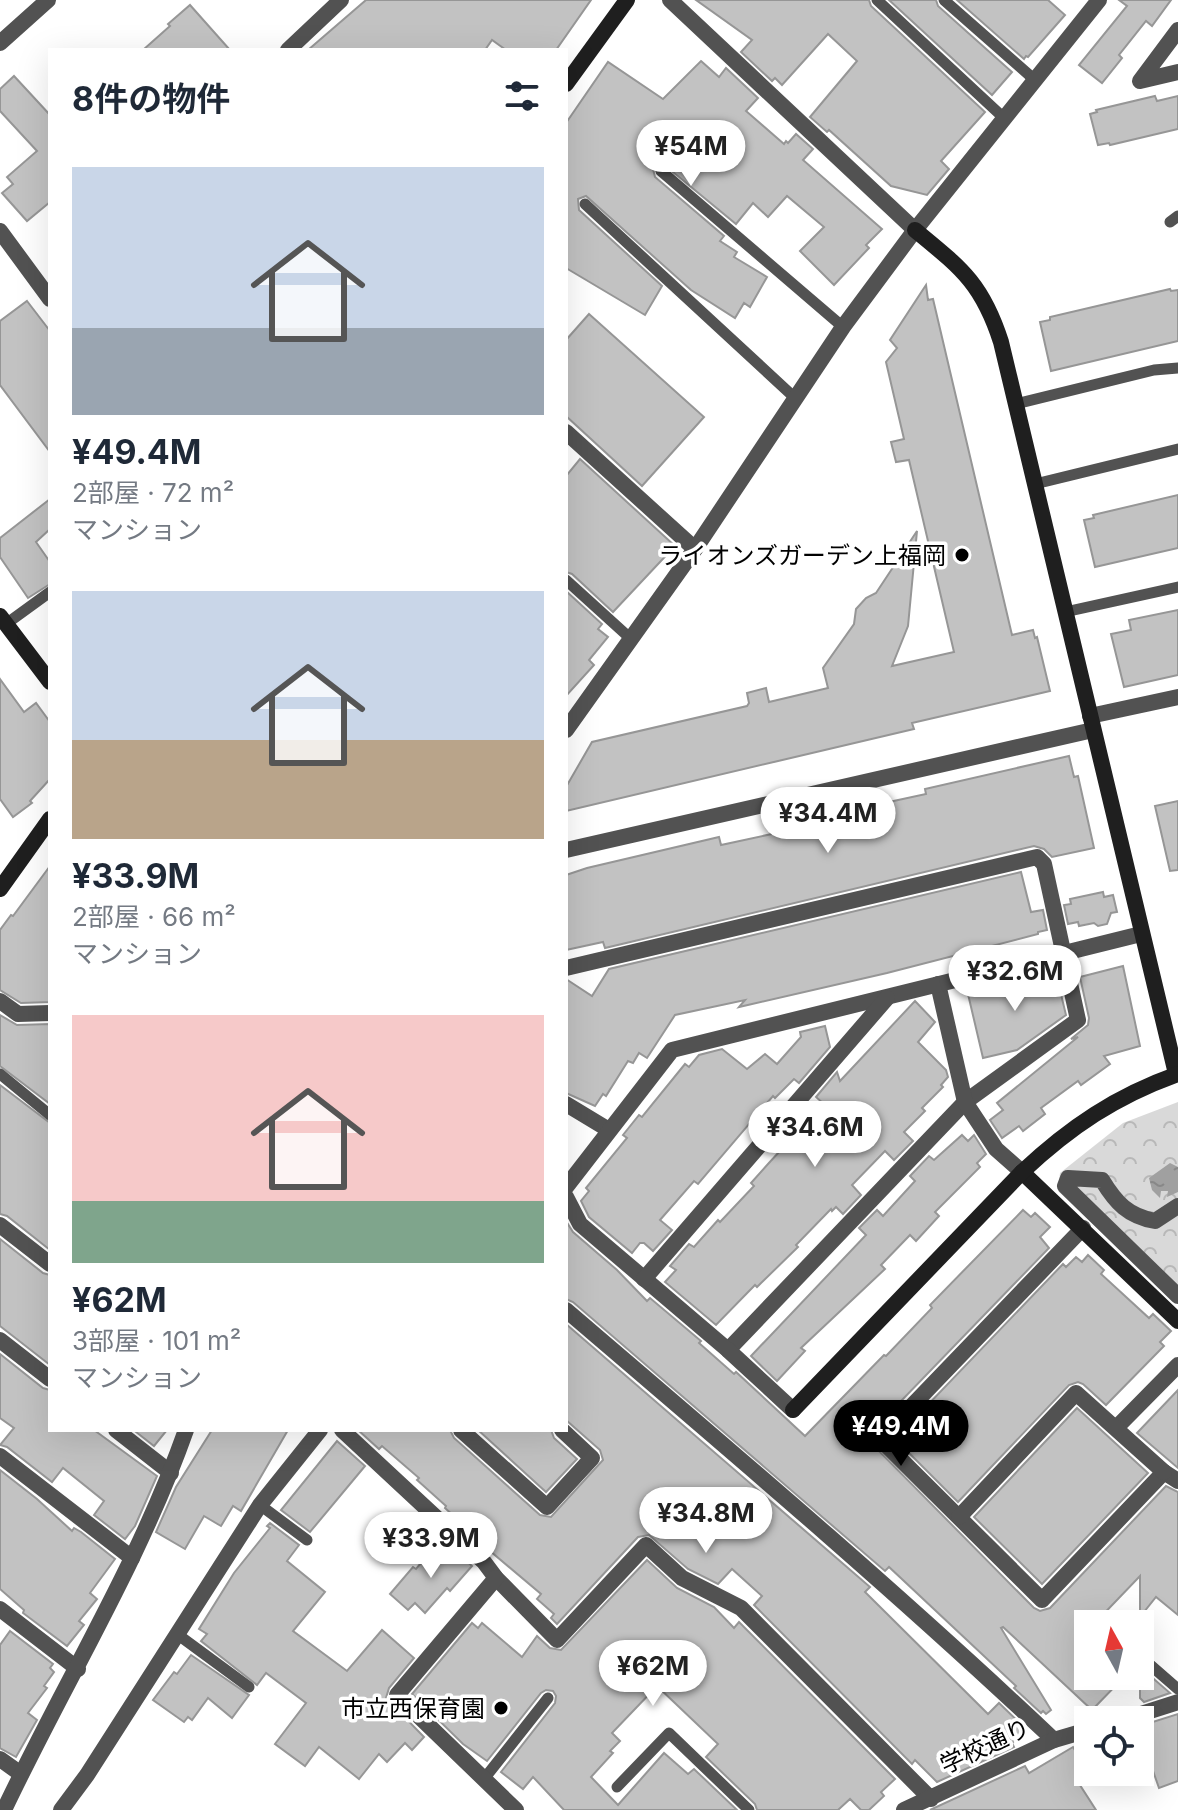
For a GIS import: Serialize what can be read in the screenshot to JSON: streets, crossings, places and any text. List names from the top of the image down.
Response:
{
  "streets": {
    "street": ["学校通り"]
  },
  "places": ["ライオンズガーデン上福岡", "市立西保育園"],
  "north": "top",
  "page": {
    "heading": "8件の物件",
    "price": [
      "¥54M",
      "¥34.4M",
      "¥32.6M",
      "¥34.6M",
      "¥49.4M",
      "¥34.8M",
      "¥33.9M",
      "¥62M"
    ],
    "list": [
      {
        "name": "¥49.4M",
        "note": "2部屋 · 72 m² · マンション"
      },
      {
        "name": "¥33.9M",
        "note": "2部屋 · 66 m² · マンション"
      },
      {
        "name": "¥62M",
        "note": "3部屋 · 101 m² · マンション"
      }
    ]
  }
}
